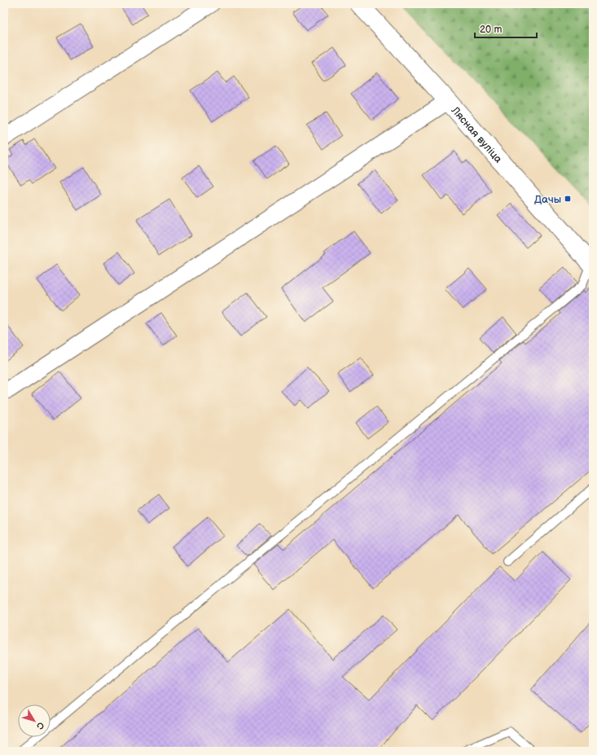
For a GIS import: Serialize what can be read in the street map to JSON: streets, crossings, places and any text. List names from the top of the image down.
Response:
{
  "streets": {
    "street": ["Лясная вуліца"]
  },
  "places": {
    "transit": ["Дачы"]
  },
  "scale_bar": "20 m",
  "north": "bottom right"
}
